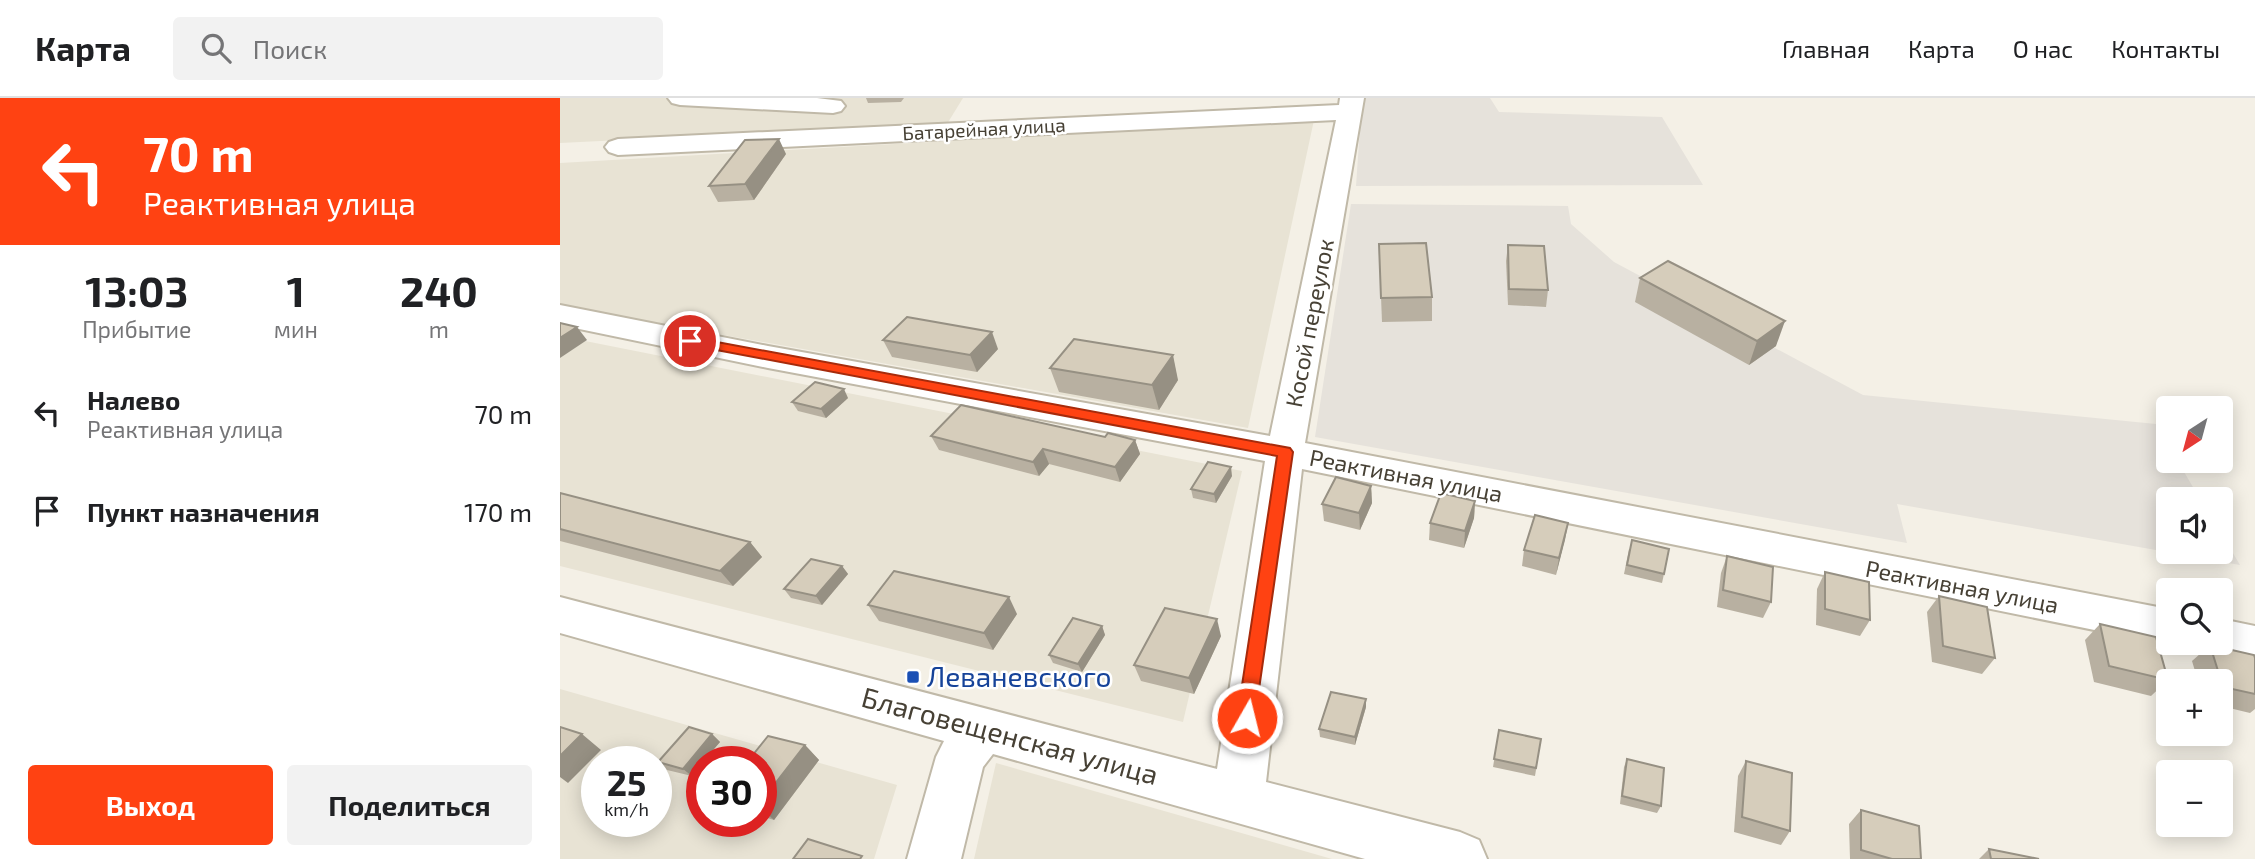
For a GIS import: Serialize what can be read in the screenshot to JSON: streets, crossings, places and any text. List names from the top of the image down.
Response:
{
  "streets": {
    "street": [
      "Батарейная улица",
      "Косой переулок",
      "Реактивная улица",
      "Благовещенская улица"
    ]
  },
  "crossings": [
    ["Батарейная улица", "Косой переулок"],
    ["Косой переулок", "Реактивная улица"],
    ["Косой переулок", "Благовещенская улица"]
  ],
  "places": {
    "transit": ["Леваневского"]
  },
  "north": "bottom left",
  "page": {
    "header": "Карта",
    "search": "Поиск",
    "nav": [
      "Главная",
      "Карта",
      "О нас",
      "Контакты"
    ],
    "turn": ["70 m", "Реактивная улица"],
    "eta": [
      "13:03",
      "Прибытие",
      "1",
      "мин",
      "240",
      "m"
    ],
    "list": [
      {
        "name": "Налево",
        "note": "Реактивная улица",
        "value": "70 m"
      },
      {
        "name": "Пункт назначения",
        "value": "170 m"
      }
    ],
    "map_buttons": ["+", "−"],
    "speed": "25 km/h",
    "limit": "30",
    "buttons": ["Выход", "Поделиться"]
  }
}
